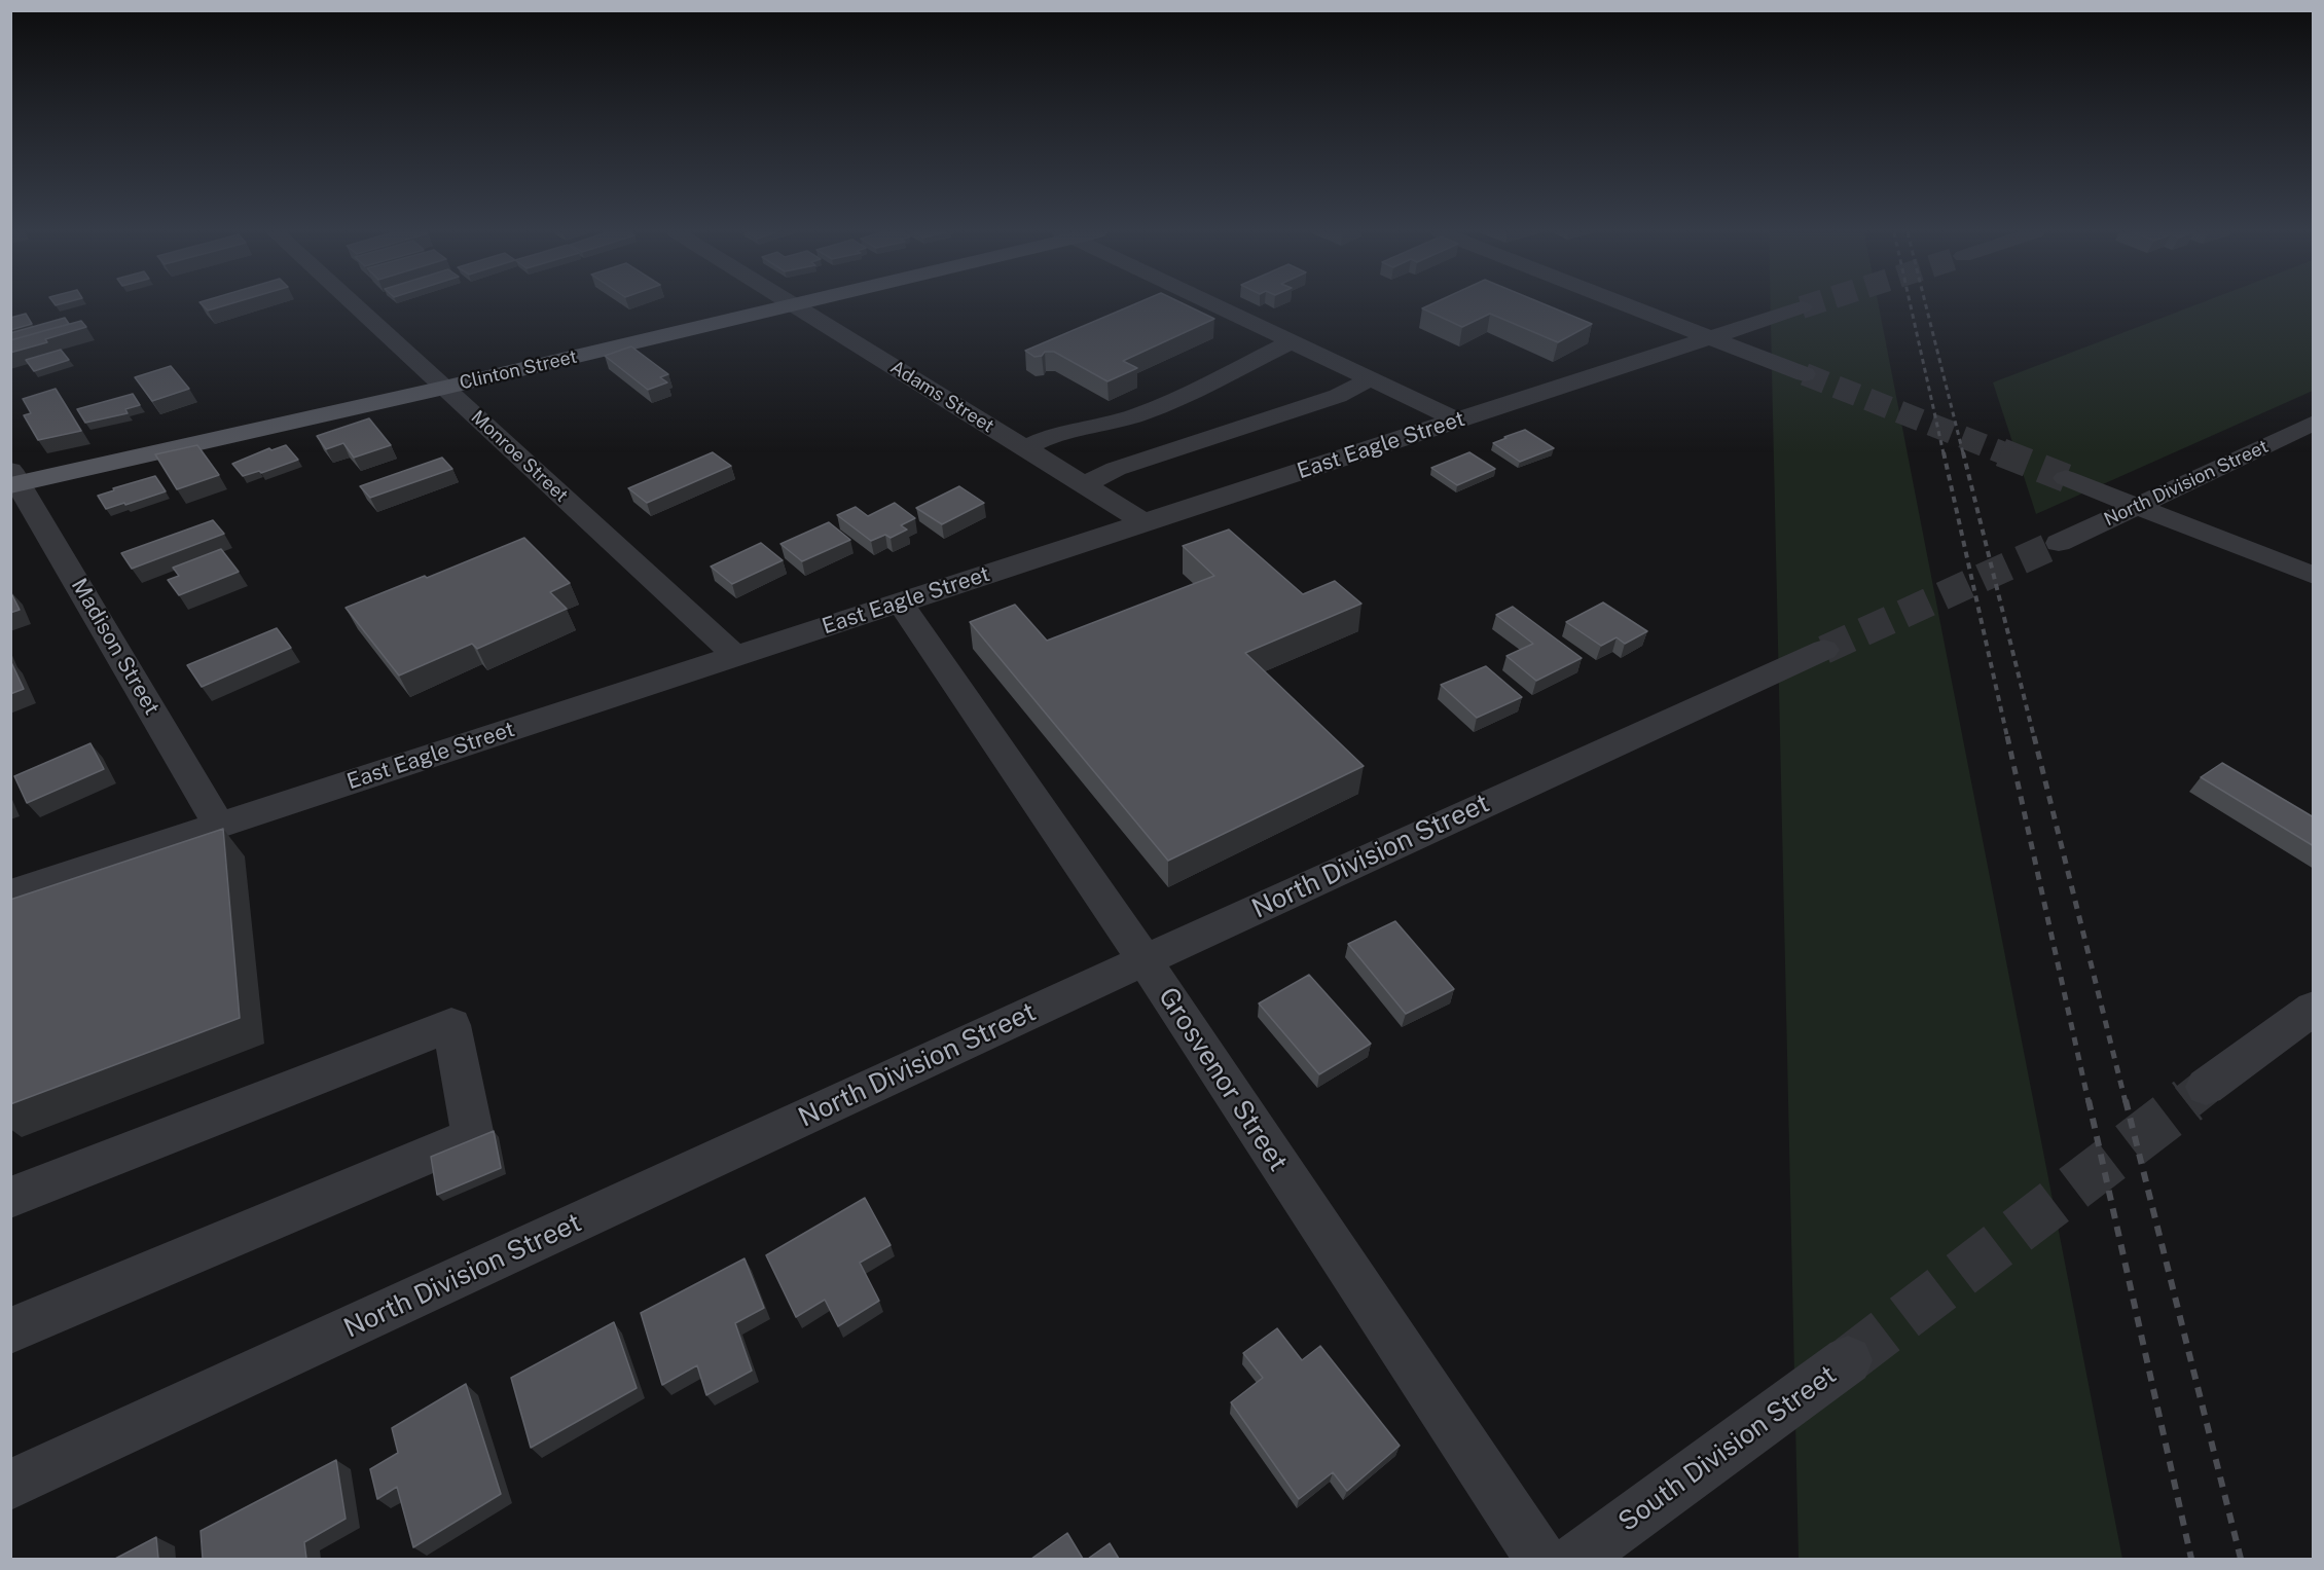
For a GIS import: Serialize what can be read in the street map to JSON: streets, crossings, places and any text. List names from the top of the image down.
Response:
{
  "streets": {
    "main road": ["Clinton Street"],
    "street": [
      "Adams Street",
      "East Eagle Street",
      "Monroe Street",
      "North Division Street",
      "Madison Street",
      "Grosvenor Street",
      "South Division Street"
    ]
  },
  "crossings": [
    ["Clinton Street", "Monroe Street"],
    ["Clinton Street", "Madison Street"],
    ["Adams Street", "East Eagle Street"],
    ["East Eagle Street", "Monroe Street"],
    ["East Eagle Street", "Madison Street"],
    ["East Eagle Street", "Grosvenor Street"],
    ["North Division Street", "Grosvenor Street"]
  ]
}
